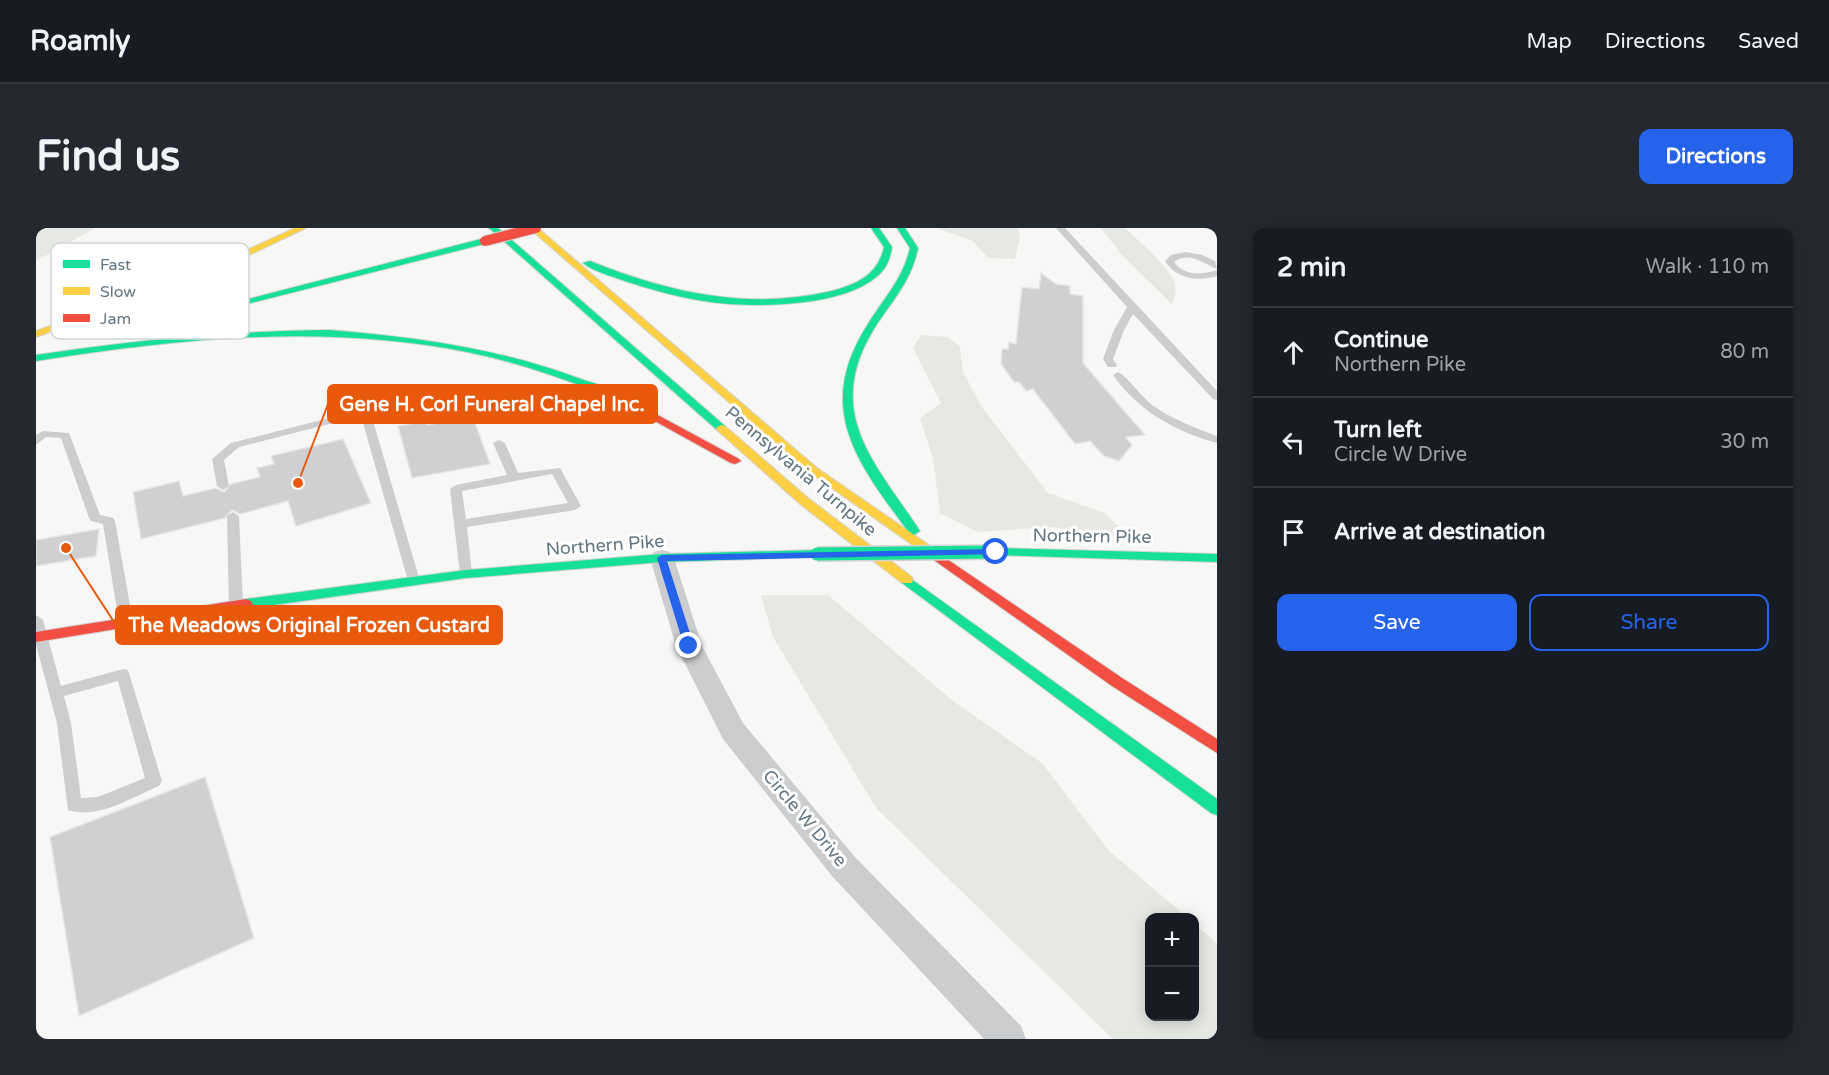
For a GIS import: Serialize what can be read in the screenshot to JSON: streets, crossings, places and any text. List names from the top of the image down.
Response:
{
  "streets": {
    "main road": ["Pennsylvania Turnpike", "Northern Pike"],
    "street": ["Circle W Drive"]
  },
  "crossings": [
    ["Northern Pike", "Circle W Drive"]
  ],
  "places": ["Gene H. Corl Funeral Chapel Inc.", "The Meadows Original Frozen Custard"],
  "legend": ["Fast", "Slow", "Jam"],
  "page": {
    "header": "Roamly",
    "nav": ["Map", "Directions", "Saved"],
    "buttons": [
      "Directions",
      ["Save", "Share"]
    ],
    "title": "Find us",
    "heading": ["2 min", "Walk · 110 m"],
    "list": [
      ["Continue", "Northern Pike", "80 m"],
      ["Turn left", "Circle W Drive", "30 m"],
      "Arrive at destination"
    ],
    "map_buttons": ["+", "−"]
  }
}
